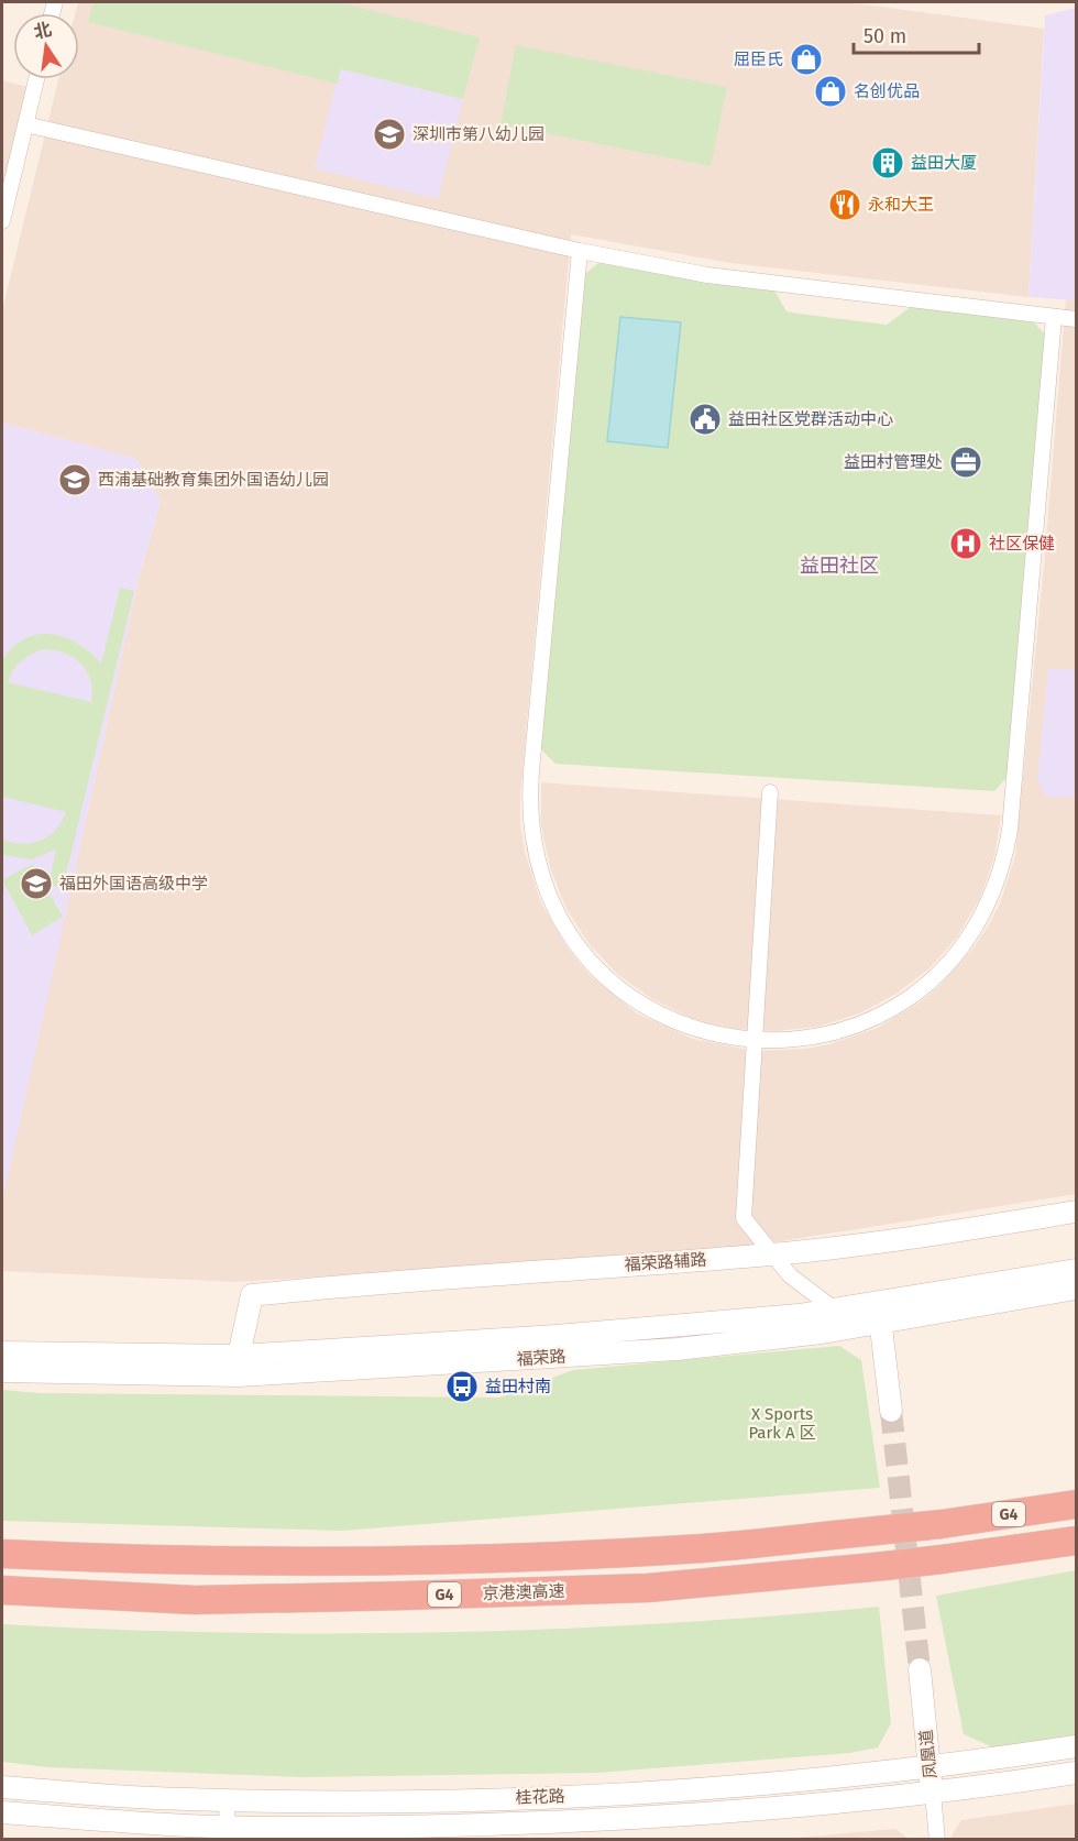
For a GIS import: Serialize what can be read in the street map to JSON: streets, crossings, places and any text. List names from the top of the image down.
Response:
{
  "streets": {
    "highway": ["G4", "京港澳高速"],
    "main road": [
      "福荣路辅路",
      "福荣路",
      "凤凰道",
      "桂花路"
    ]
  },
  "crossings": [
    ["福荣路辅路", "福荣路"],
    ["凤凰道", "桂花路"]
  ],
  "districts": ["益田社区"],
  "parks": ["X Sports Park A 区"],
  "places": {
    "shop": ["屈臣氏", "名创优品"],
    "school or university": ["深圳市第八幼儿园", "西浦基础教育集团外国语幼儿园", "福田外国语高级中学"],
    "building": ["益田大厦"],
    "restaurant": ["永和大王"],
    "public building": ["益田社区党群活动中心"],
    "office": ["益田村管理处"],
    "hospital": ["社区保健"],
    "bus stop": ["益田村南"]
  },
  "scale_bar": "50 m",
  "north": "top"
}
